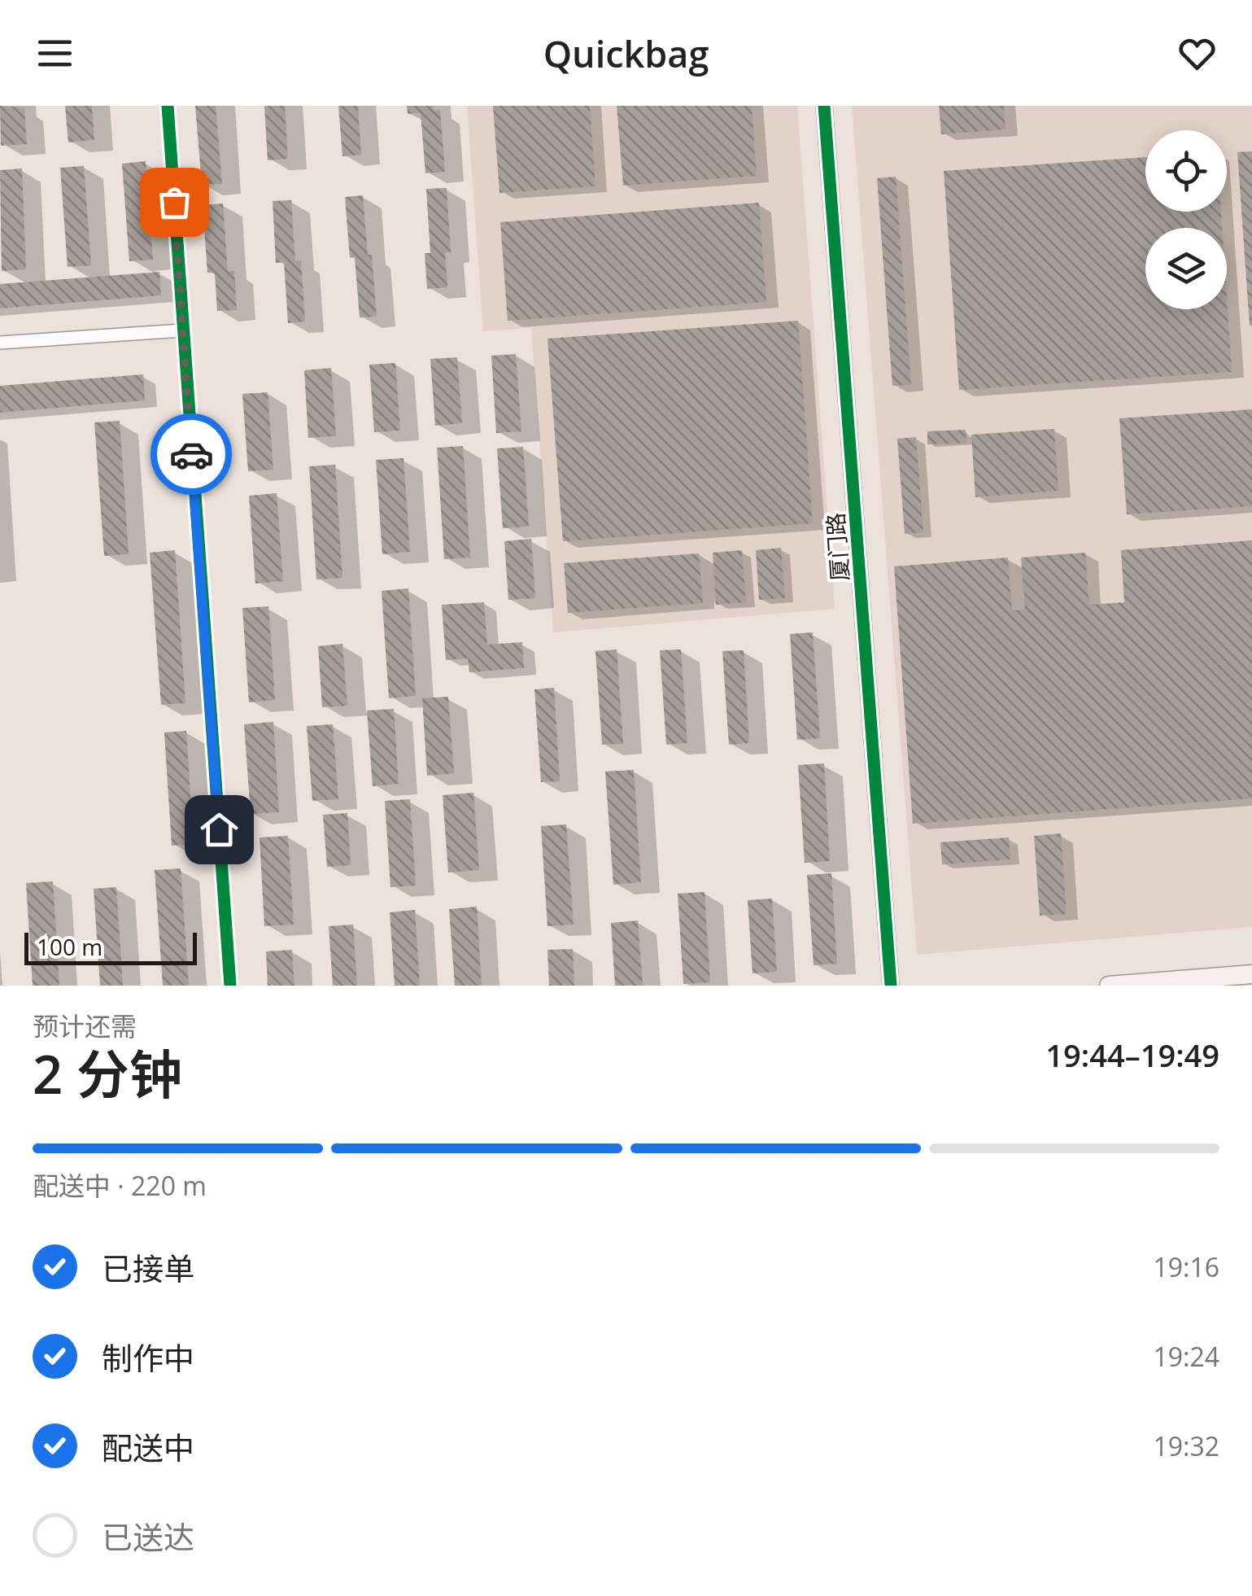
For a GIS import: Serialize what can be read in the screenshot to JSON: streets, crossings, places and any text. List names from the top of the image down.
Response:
{
  "streets": {
    "street": ["厦门路"]
  },
  "scale_bar": "100 m",
  "page": {
    "header": "Quickbag",
    "scale": "100 m",
    "heading": ["2 分钟", "预计还需", "19:44–19:49"],
    "bar": "配送中 · 220 m",
    "list": [
      ["已接单", "19:16"],
      ["制作中", "19:24"],
      ["配送中", "19:32"],
      "已送达"
    ]
  }
}
